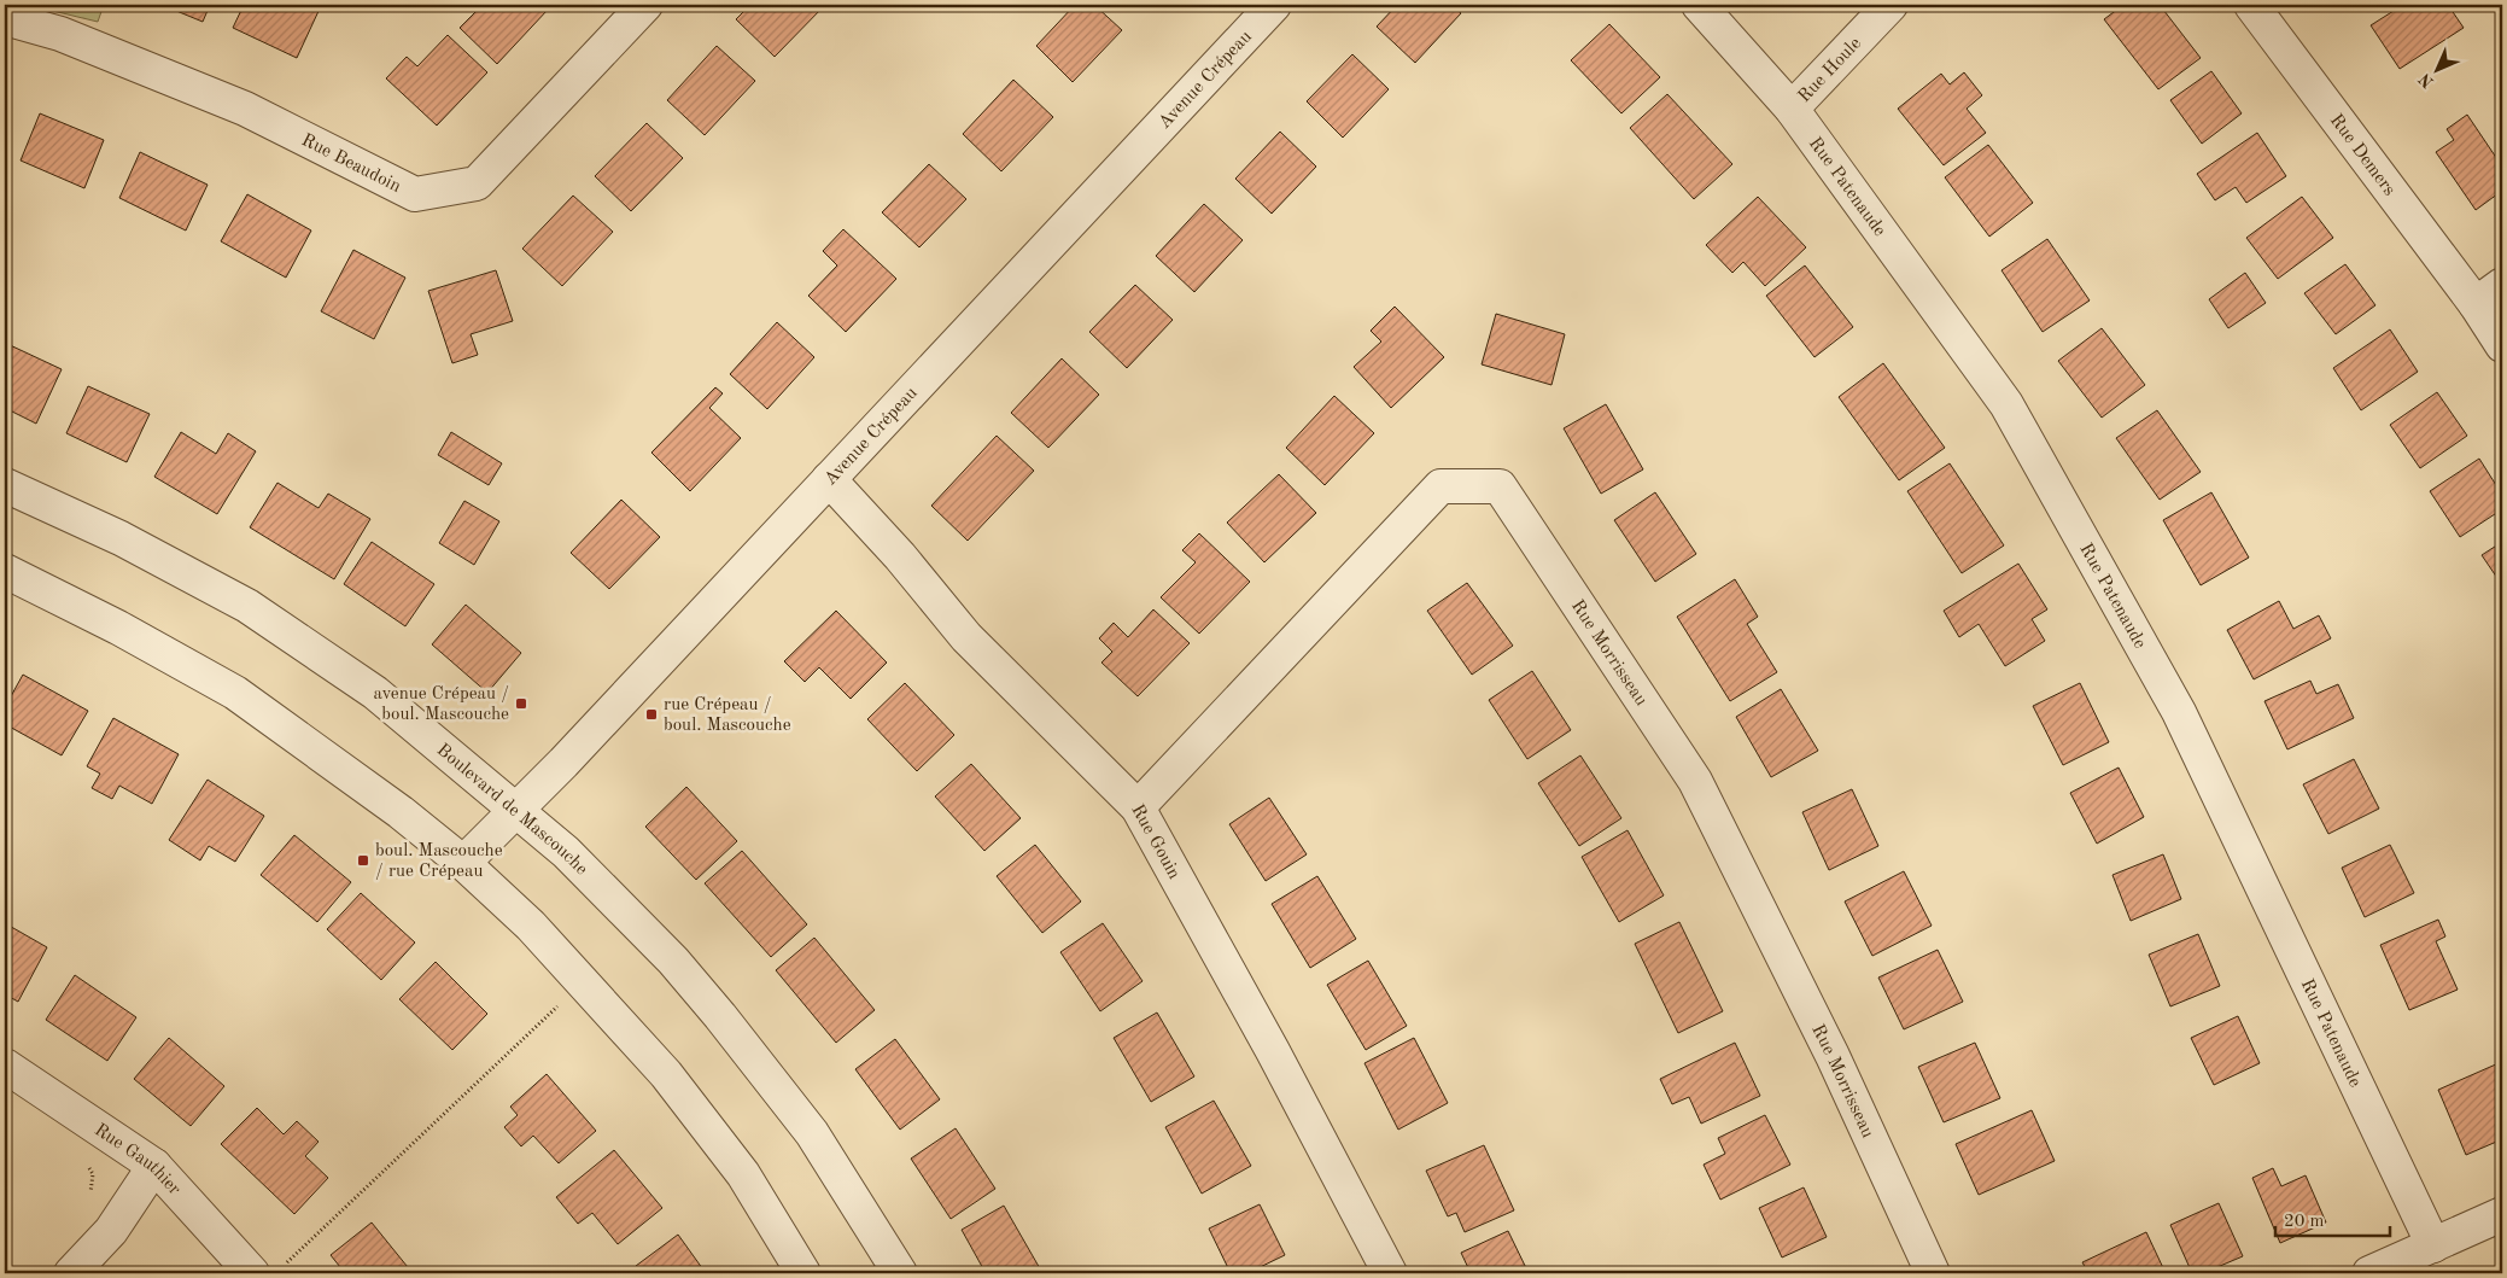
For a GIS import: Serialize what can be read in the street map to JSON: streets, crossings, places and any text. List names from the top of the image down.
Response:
{
  "streets": {
    "street": [
      "Rue Houle",
      "Avenue Crépeau",
      "Rue Demers",
      "Rue Beaudoin",
      "Rue Patenaude",
      "Rue Morrisseau",
      "Boulevard de Mascouche",
      "Rue Gouin",
      "Rue Gauthier"
    ]
  },
  "crossings": [
    ["Rue Houle", "Rue Patenaude"],
    ["Avenue Crépeau", "Boulevard de Mascouche"],
    ["Avenue Crépeau", "Rue Gouin"],
    ["Rue Morrisseau", "Rue Gouin"]
  ],
  "places": {
    "transit": ["avenue Crépeau / boul. Mascouche", "rue Crépeau / boul. Mascouche", "boul. Mascouche / rue Crépeau"]
  },
  "scale_bar": "20 m",
  "north": "bottom left"
}
